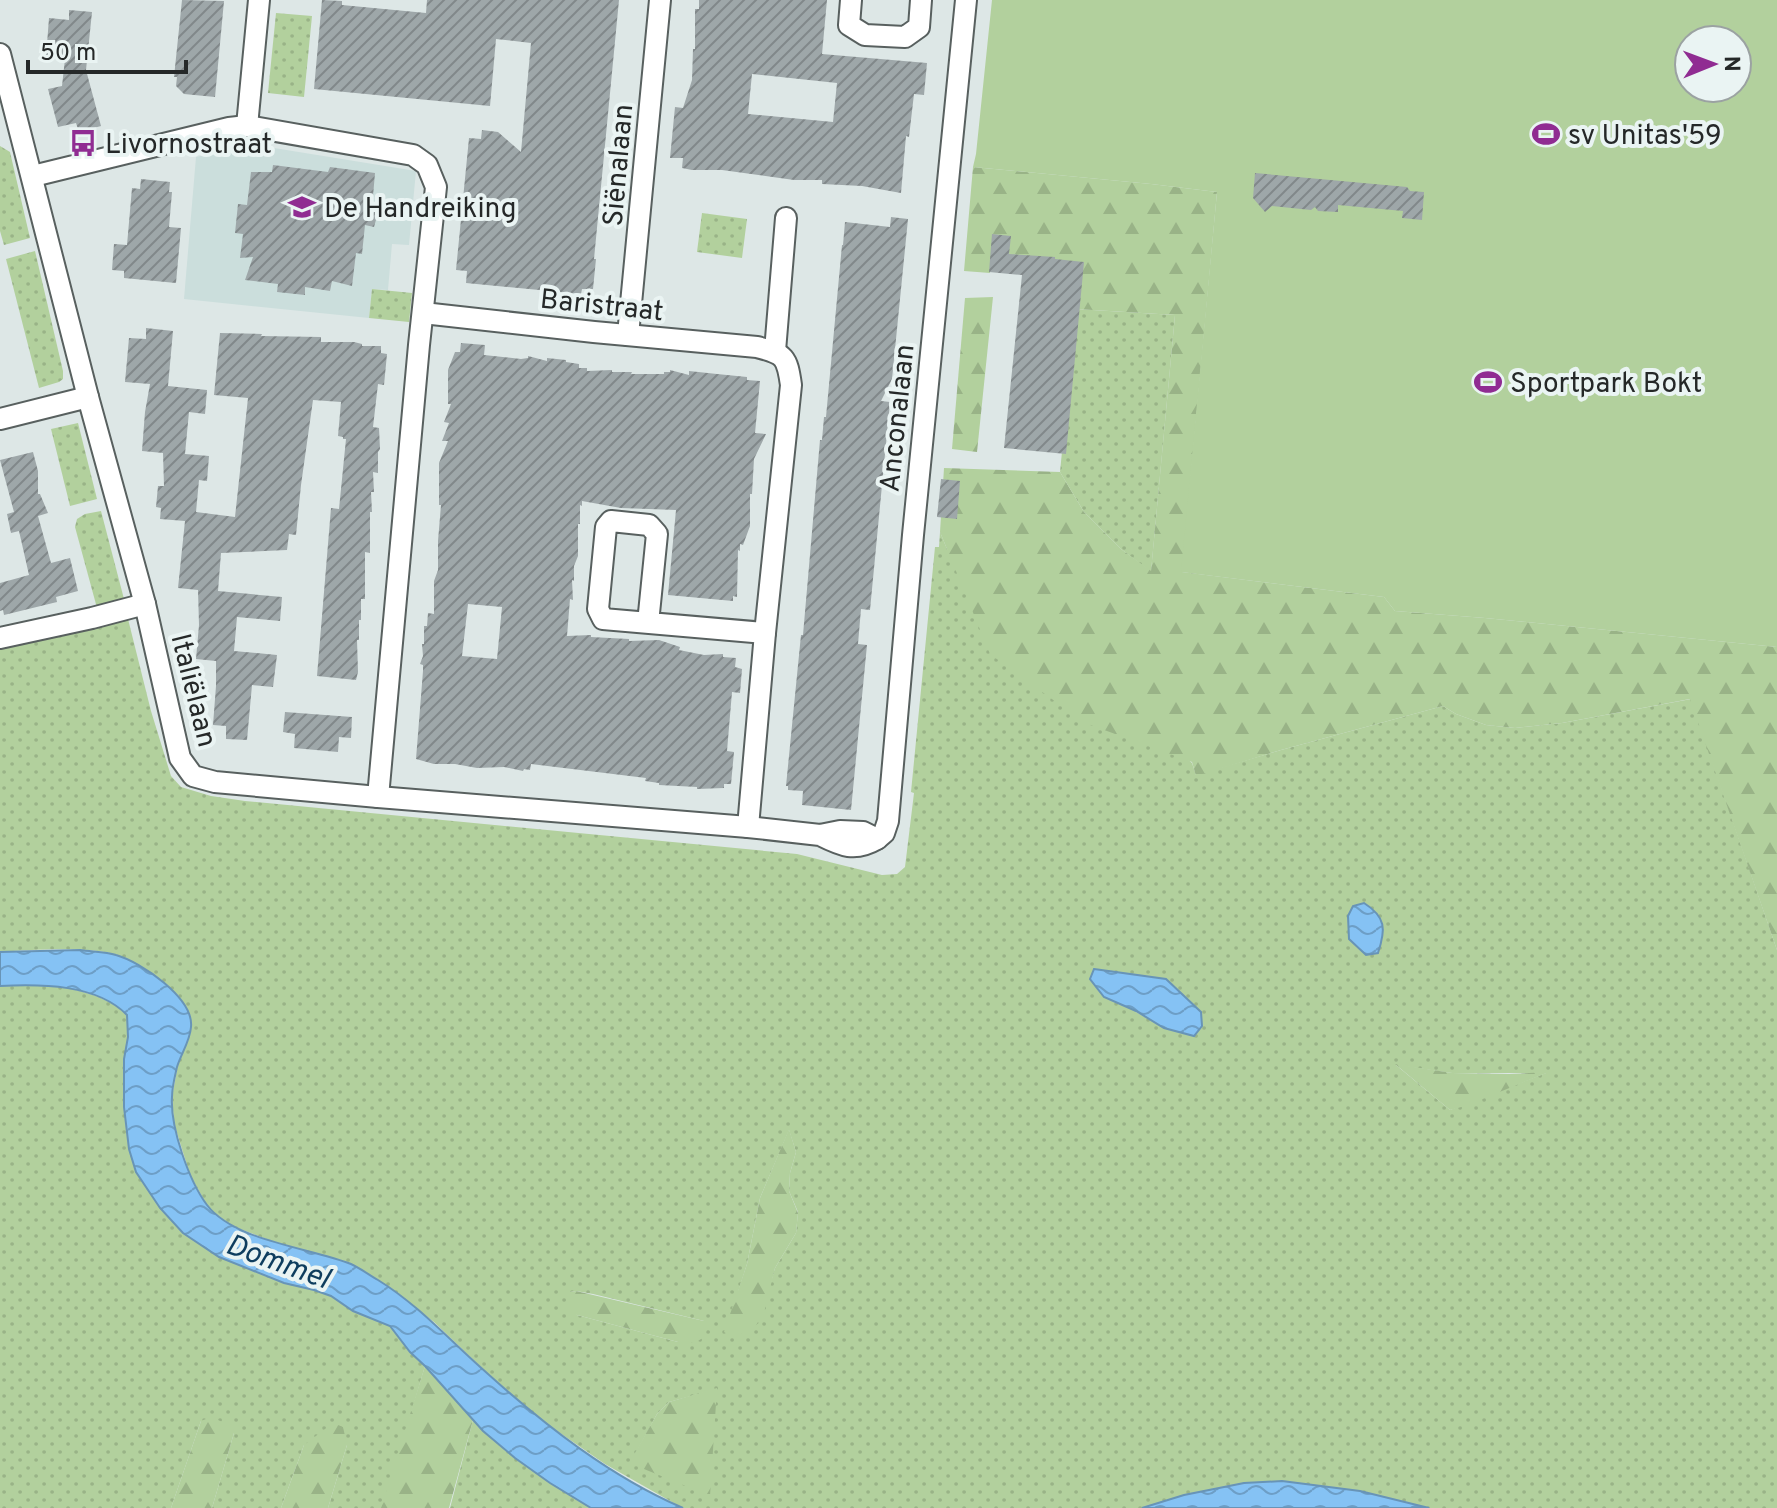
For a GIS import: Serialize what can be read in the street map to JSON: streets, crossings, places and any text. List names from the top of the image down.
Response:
{
  "streets": {
    "street": [
      "Siënalaan",
      "Baristraat",
      "Anconalaan",
      "Italiëlaan"
    ]
  },
  "crossings": [
    ["Siënalaan", "Baristraat"],
    ["Anconalaan", "Italiëlaan"]
  ],
  "water": ["Dommel"],
  "places": {
    "sports": ["sv Unitas'59", "Sportpark Bokt"],
    "bus stop": ["Livornostraat"],
    "school or university": ["De Handreiking"]
  },
  "scale_bar": "50 m",
  "north": "right"
}
